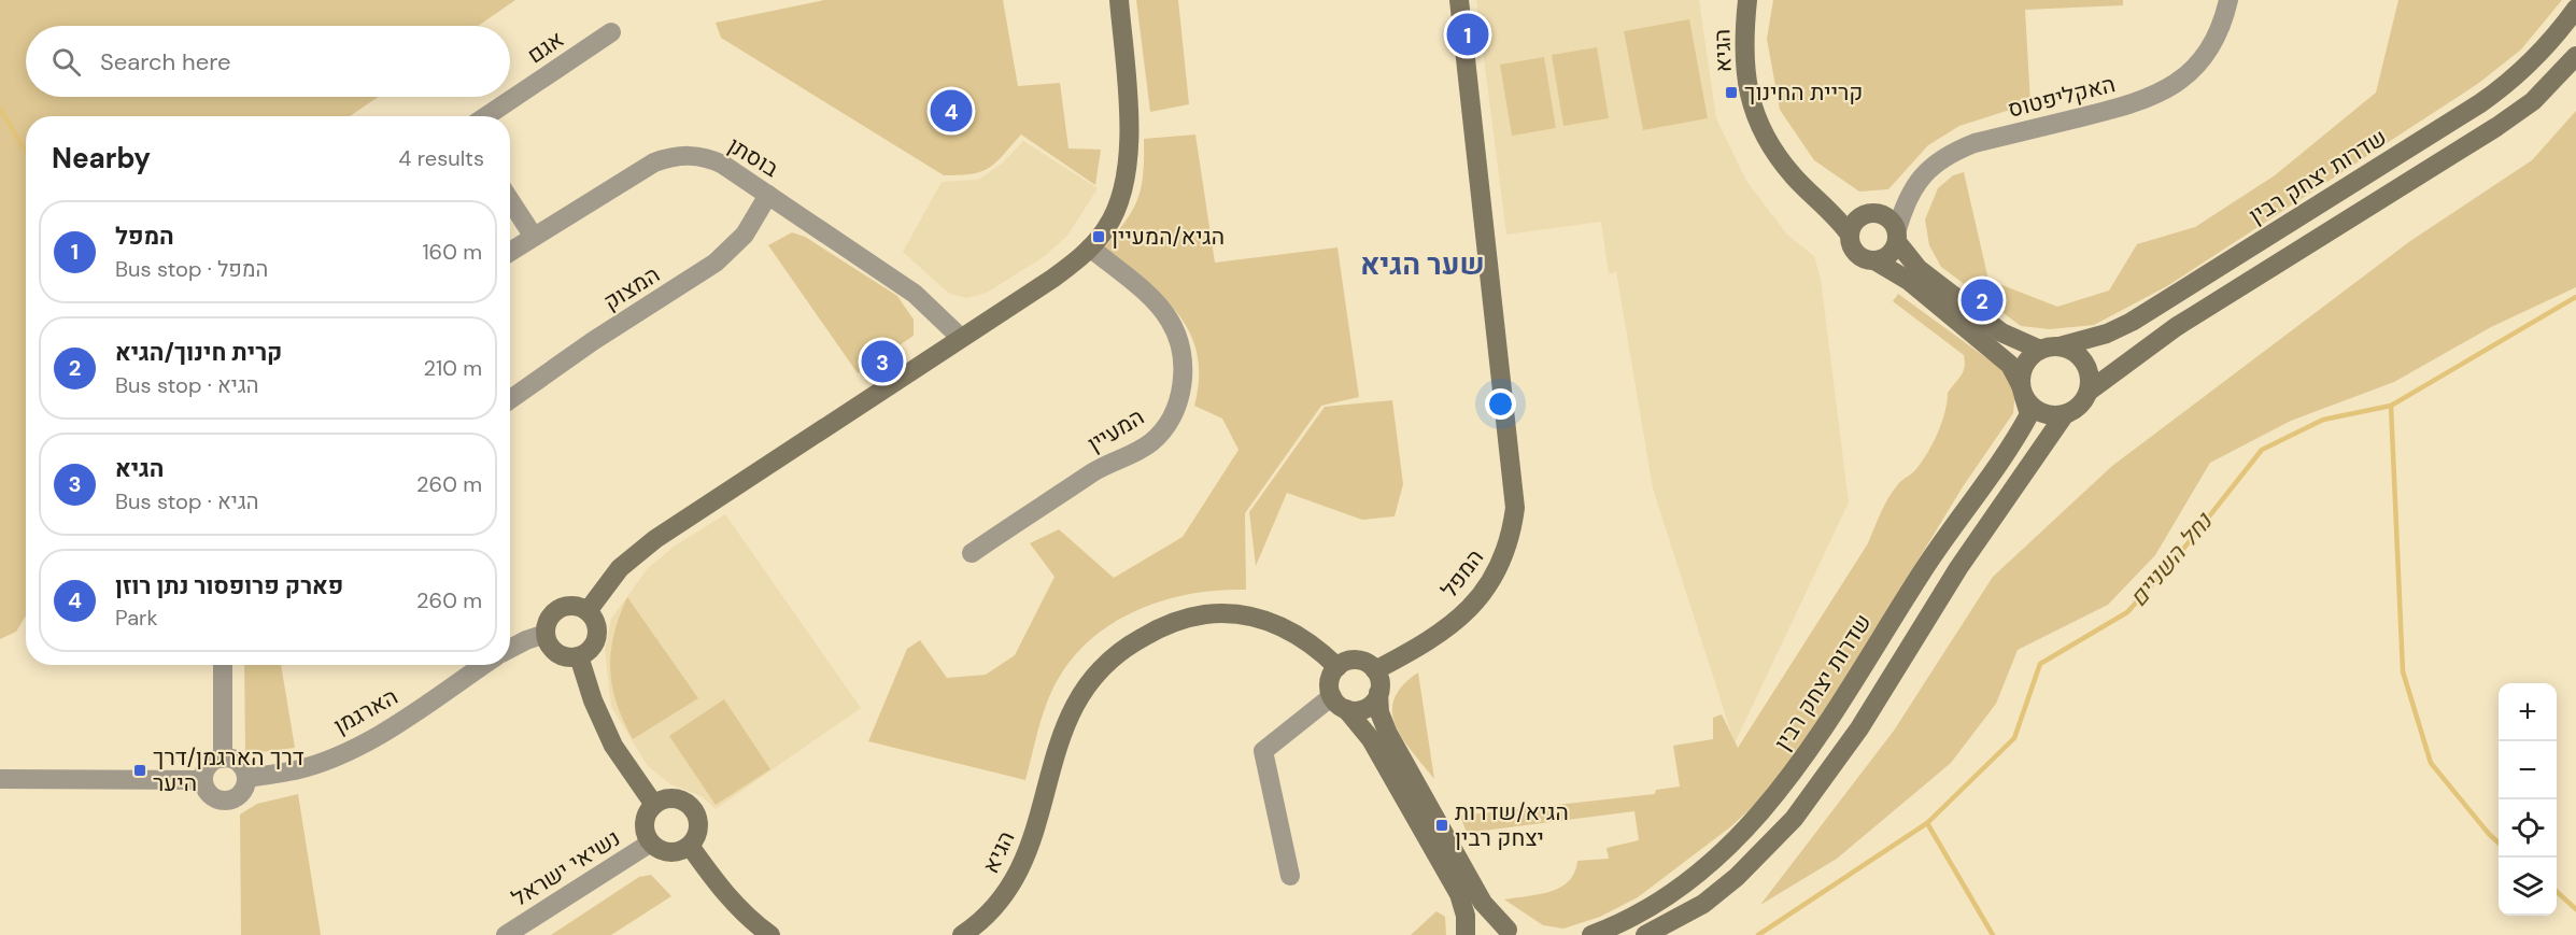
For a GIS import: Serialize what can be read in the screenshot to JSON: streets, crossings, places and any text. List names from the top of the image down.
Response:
{
  "streets": {
    "street": [
      "אגם",
      "הגיא",
      "האקליפטוס",
      "בוסתן",
      "שדרות יצחק רבין",
      "המצוק",
      "המעיין",
      "המפל",
      "הארגמן",
      "נשיאי ישראל"
    ]
  },
  "crossings": [
    ["הגיא", "האקליפטוס"],
    ["הגיא", "המפל"],
    ["בוסתן", "המצוק"]
  ],
  "districts": ["שער הגיא"],
  "water": ["נחל השניים"],
  "places": {
    "transit": [
      "קריית החינוך",
      "הגיא/המעיין",
      "דרך הארגמן/דרך היער",
      "הגיא/שדרות יצחק רבין"
    ]
  },
  "page": {
    "pins": [
      "1",
      "4",
      "2",
      "3"
    ],
    "search": "Search here",
    "heading": ["Nearby", "4 results"],
    "list": [
      {
        "mark": "1",
        "name": "המפל",
        "note": "Bus stop · המפל",
        "value": "160 m"
      },
      {
        "mark": "2",
        "name": "קרית חינוך/הגיא",
        "note": "Bus stop · הגיא",
        "value": "210 m"
      },
      {
        "mark": "3",
        "name": "הגיא",
        "note": "Bus stop · הגיא",
        "value": "260 m"
      },
      {
        "mark": "4",
        "name": "פארק פרופסור נתן רוזן",
        "note": "Park",
        "value": "260 m"
      }
    ],
    "map_buttons": ["+", "−"]
  }
}
